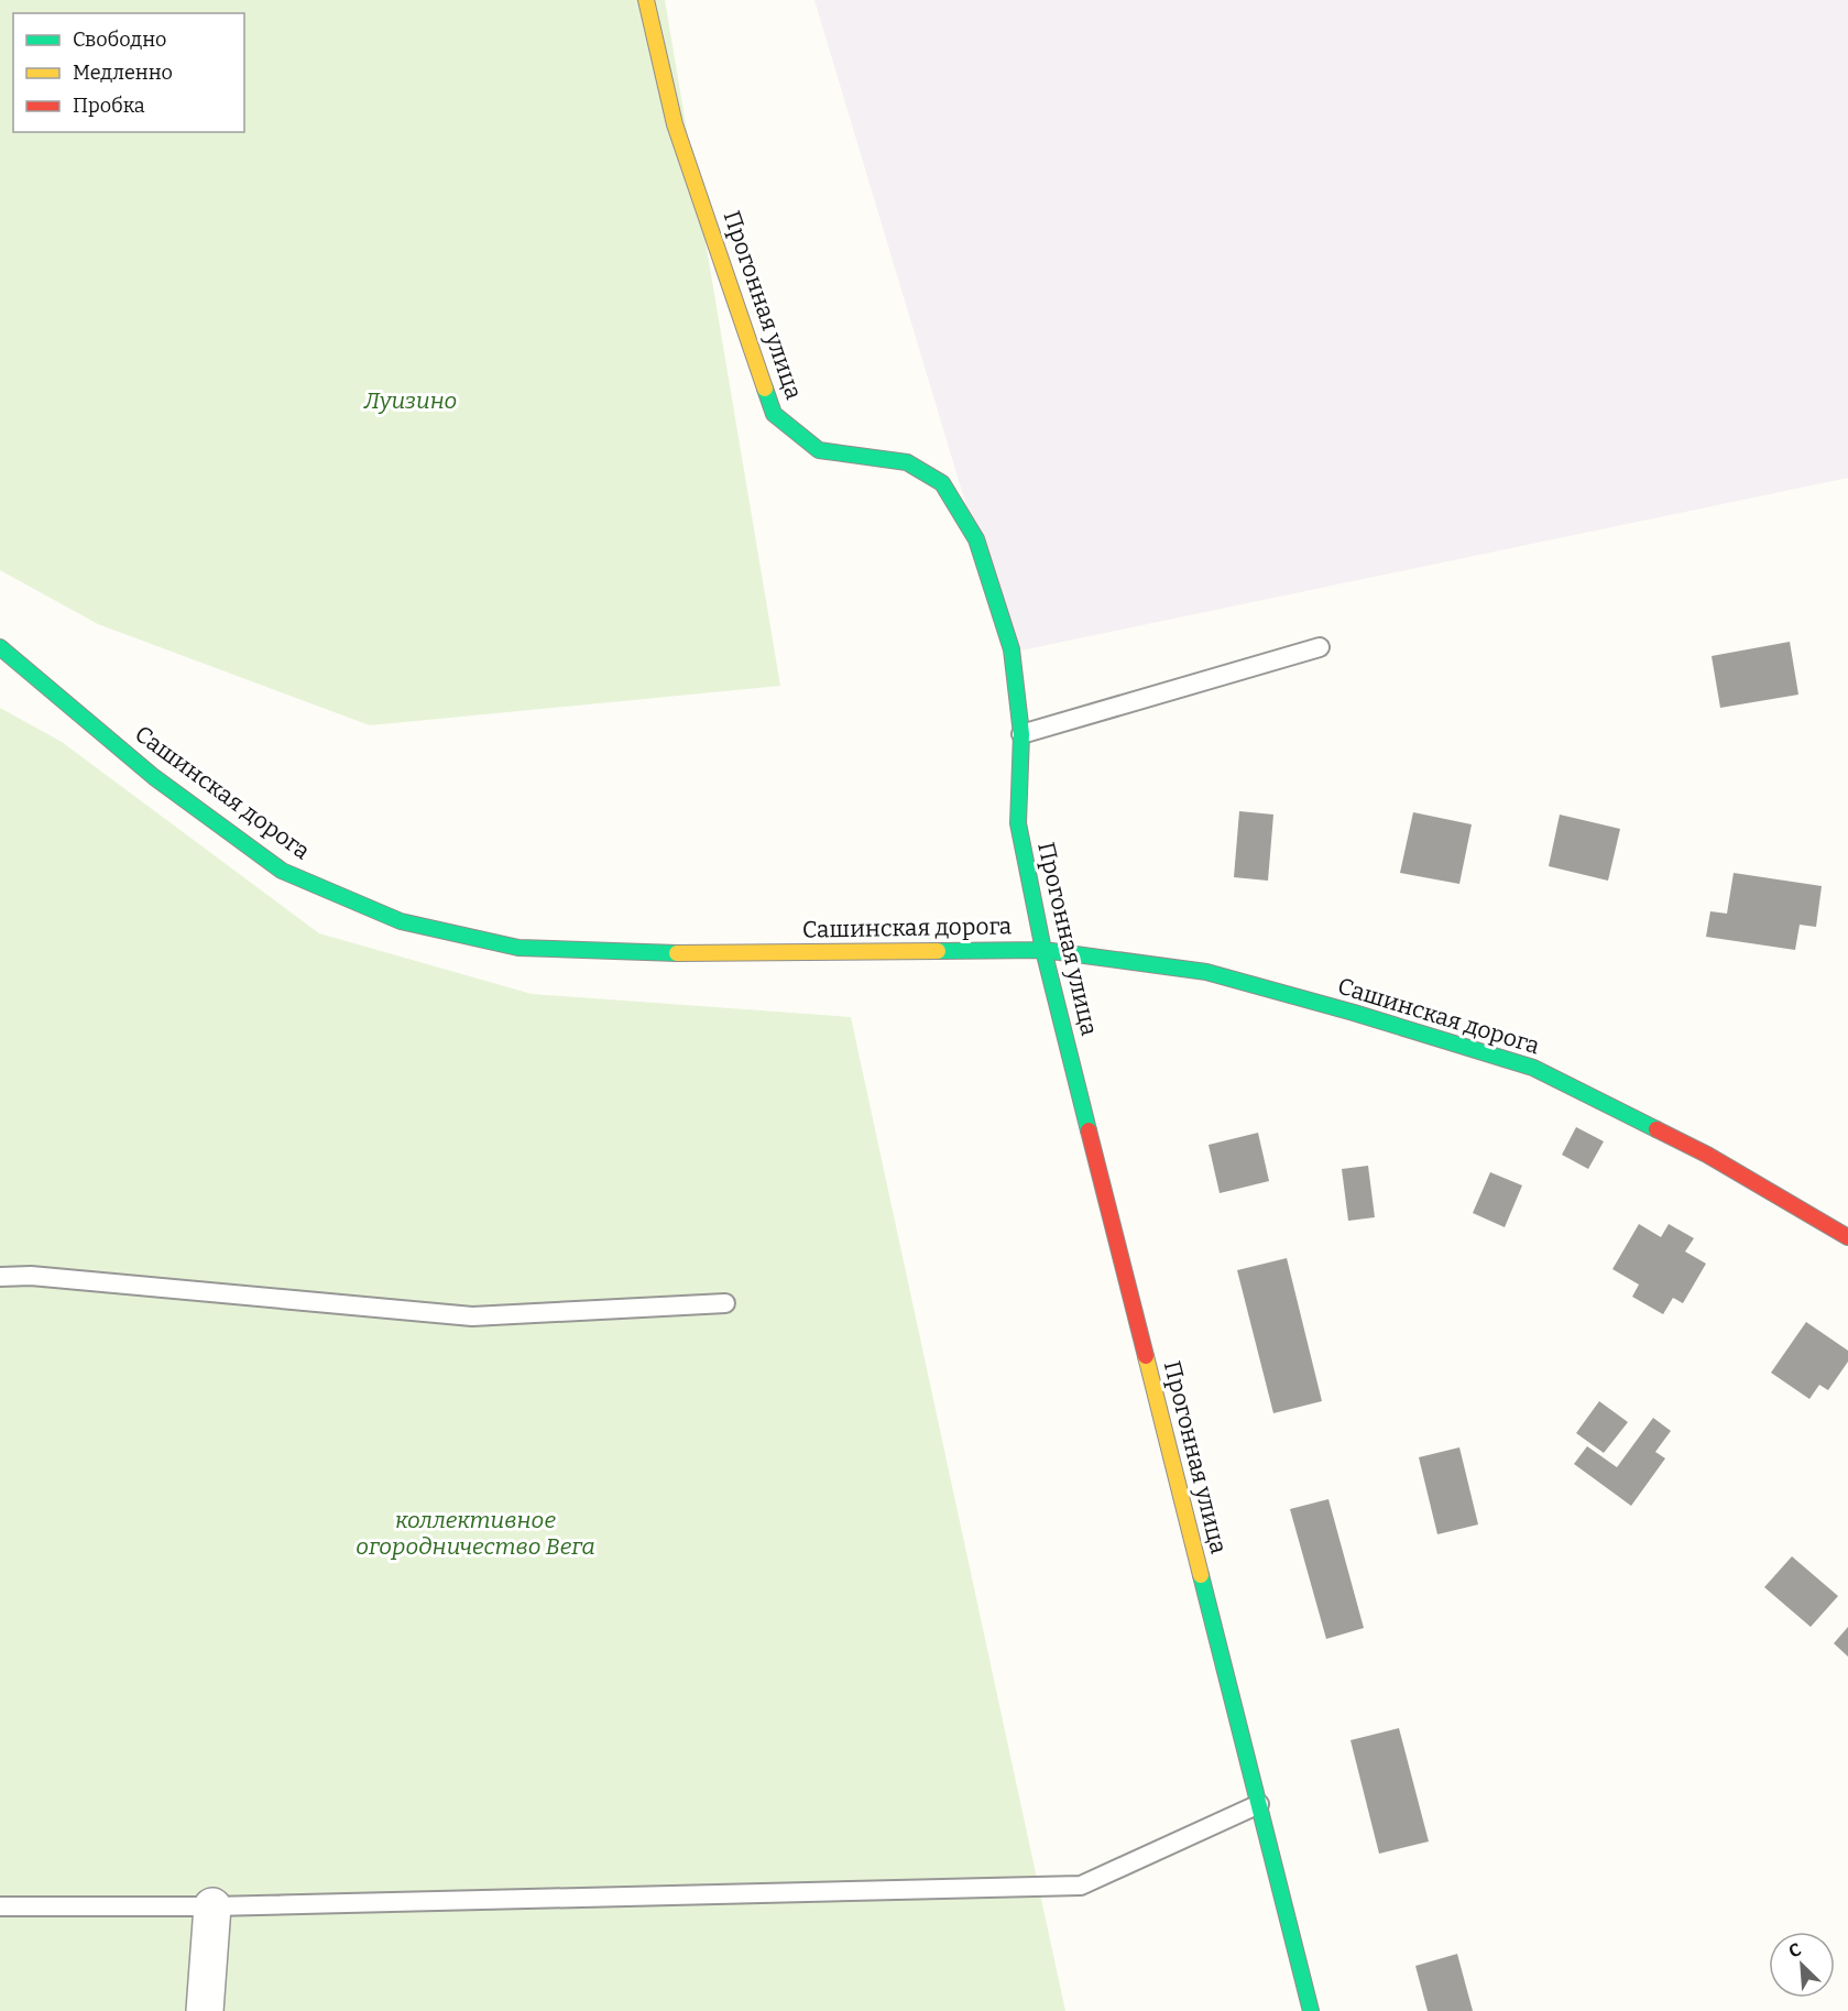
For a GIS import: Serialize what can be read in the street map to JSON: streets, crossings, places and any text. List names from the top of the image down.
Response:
{
  "streets": {
    "street": ["Прогонная улица", "Сашинская дорога"]
  },
  "crossings": [
    ["Прогонная улица", "Сашинская дорога"]
  ],
  "parks": ["Луизино", "коллективное огородничество Вега"],
  "legend": ["Свободно", "Медленно", "Пробка"],
  "north": "top left"
}
